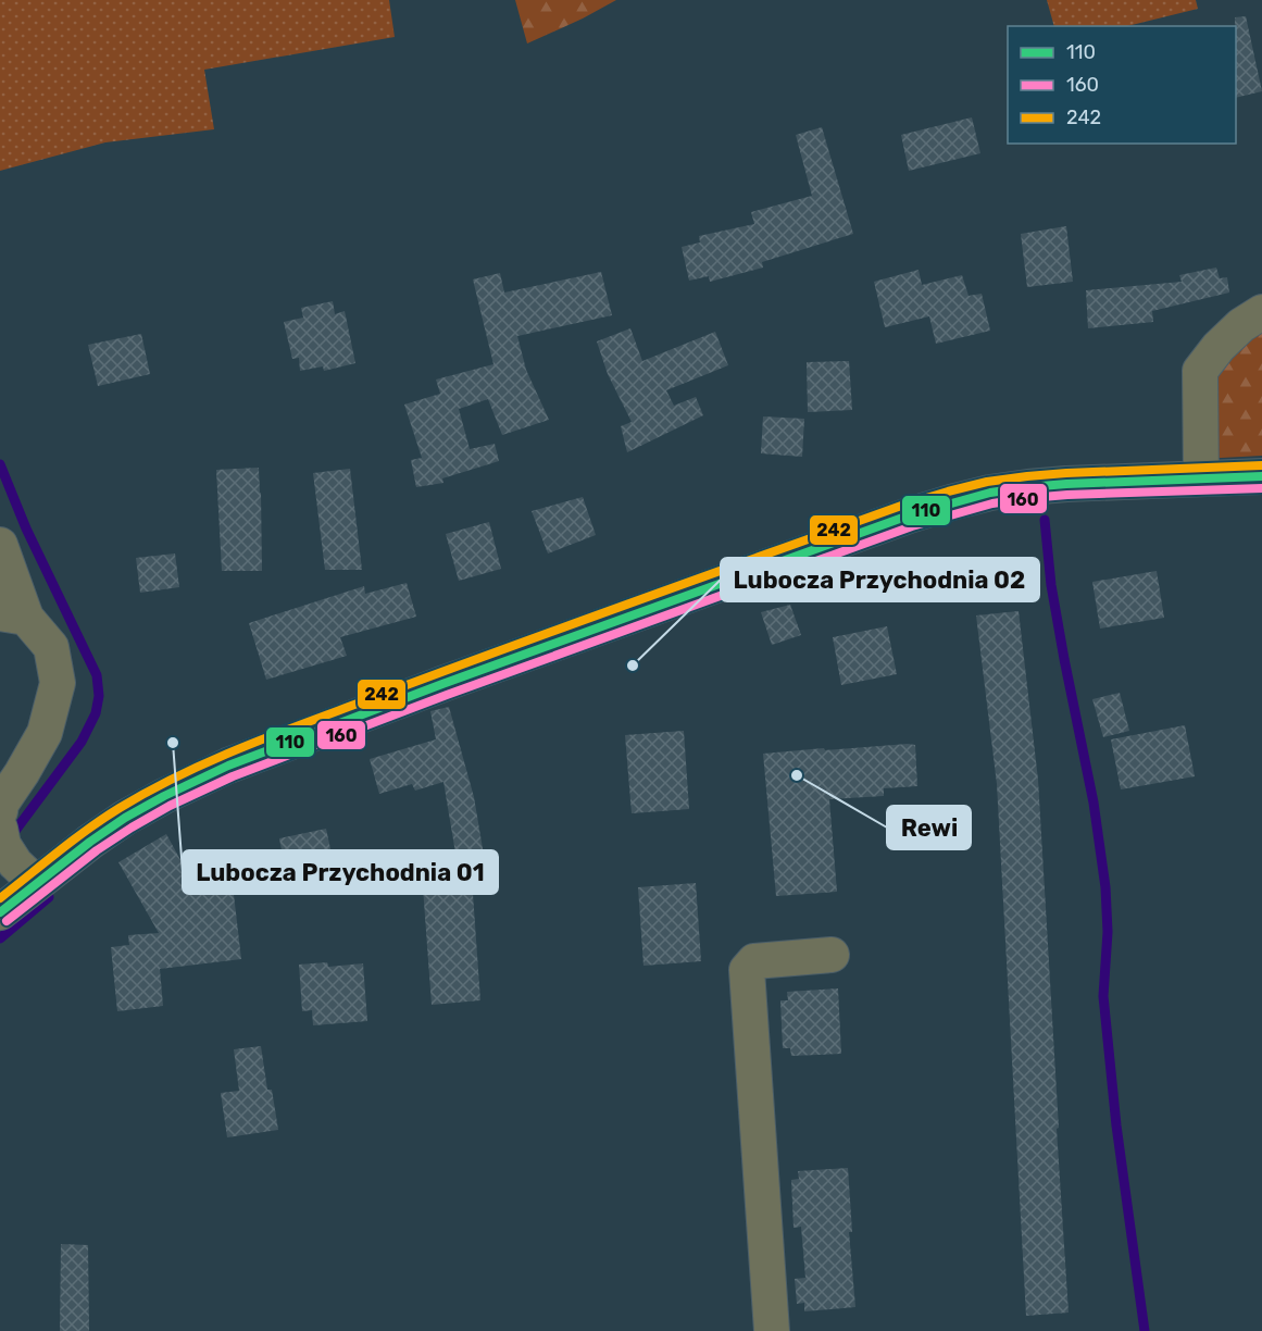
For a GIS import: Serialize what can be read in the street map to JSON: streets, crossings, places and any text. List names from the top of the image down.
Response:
{
  "places": ["Lubocza Przychodnia 02", "Lubocza Przychodnia 01", "Rewi"],
  "lines": ["transit line 242", "transit line 110", "transit line 160"],
  "legend": ["110", "160", "242"]
}
